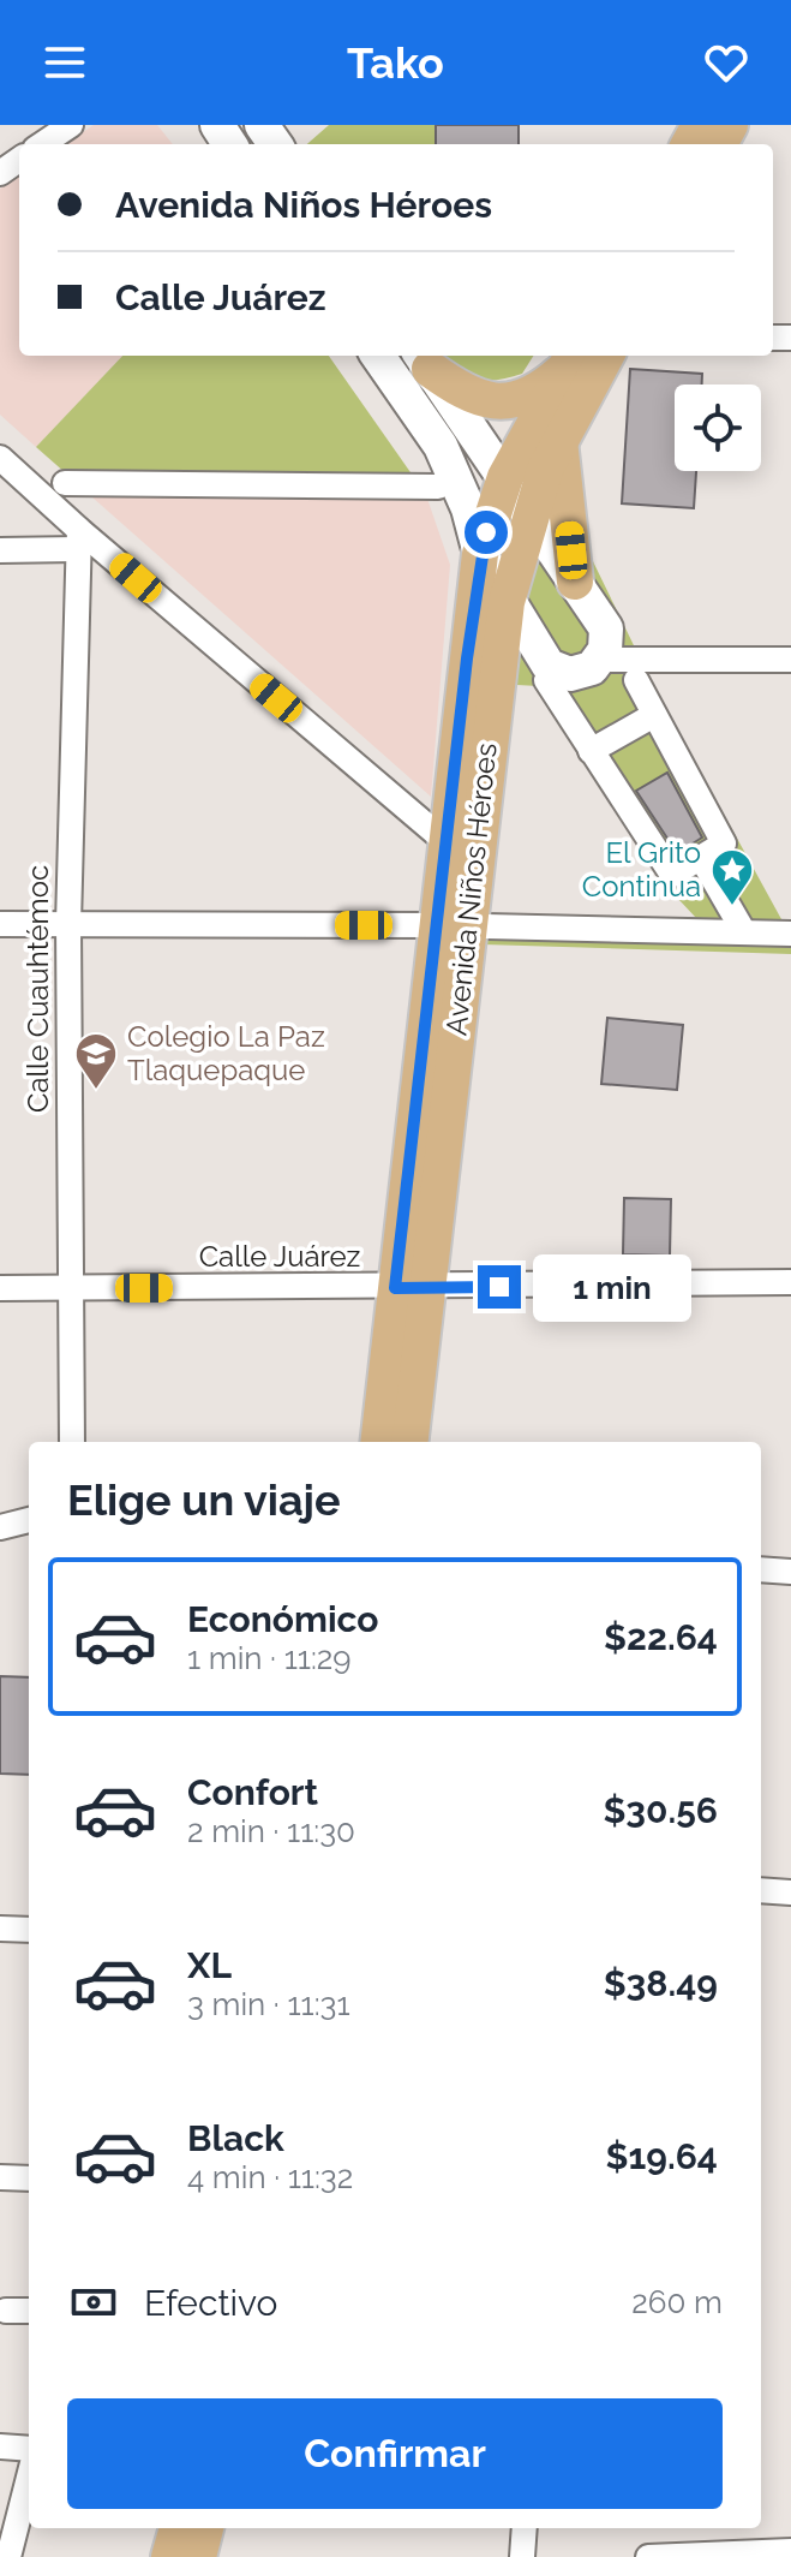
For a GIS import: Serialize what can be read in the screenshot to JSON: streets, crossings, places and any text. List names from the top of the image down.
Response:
{
  "streets": {
    "main road": ["Avenida Niños Héroes"],
    "street": ["Calle Cuauhtémoc", "Calle Juárez"]
  },
  "crossings": [
    ["Avenida Niños Héroes", "Calle Juárez"],
    ["Calle Cuauhtémoc", "Calle Juárez"]
  ],
  "places": {
    "place": ["El Grito Continua"],
    "school or university": ["Colegio La Paz Tlaquepaque"]
  },
  "page": {
    "header": "Tako",
    "banner": ["Avenida Niños Héroes", "Calle Juárez"],
    "bubble": "1 min",
    "heading": "Elige un viaje",
    "list": [
      {
        "name": "Económico",
        "note": "1 min · 11:29",
        "value": "$22.64"
      },
      {
        "name": "Confort",
        "note": "2 min · 11:30",
        "value": "$30.56"
      },
      {
        "name": "XL",
        "note": "3 min · 11:31",
        "value": "$38.49"
      },
      {
        "name": "Black",
        "note": "4 min · 11:32",
        "value": "$19.64"
      }
    ],
    "pay": ["Efectivo", "260 m"],
    "buttons": "Confirmar"
  }
}
